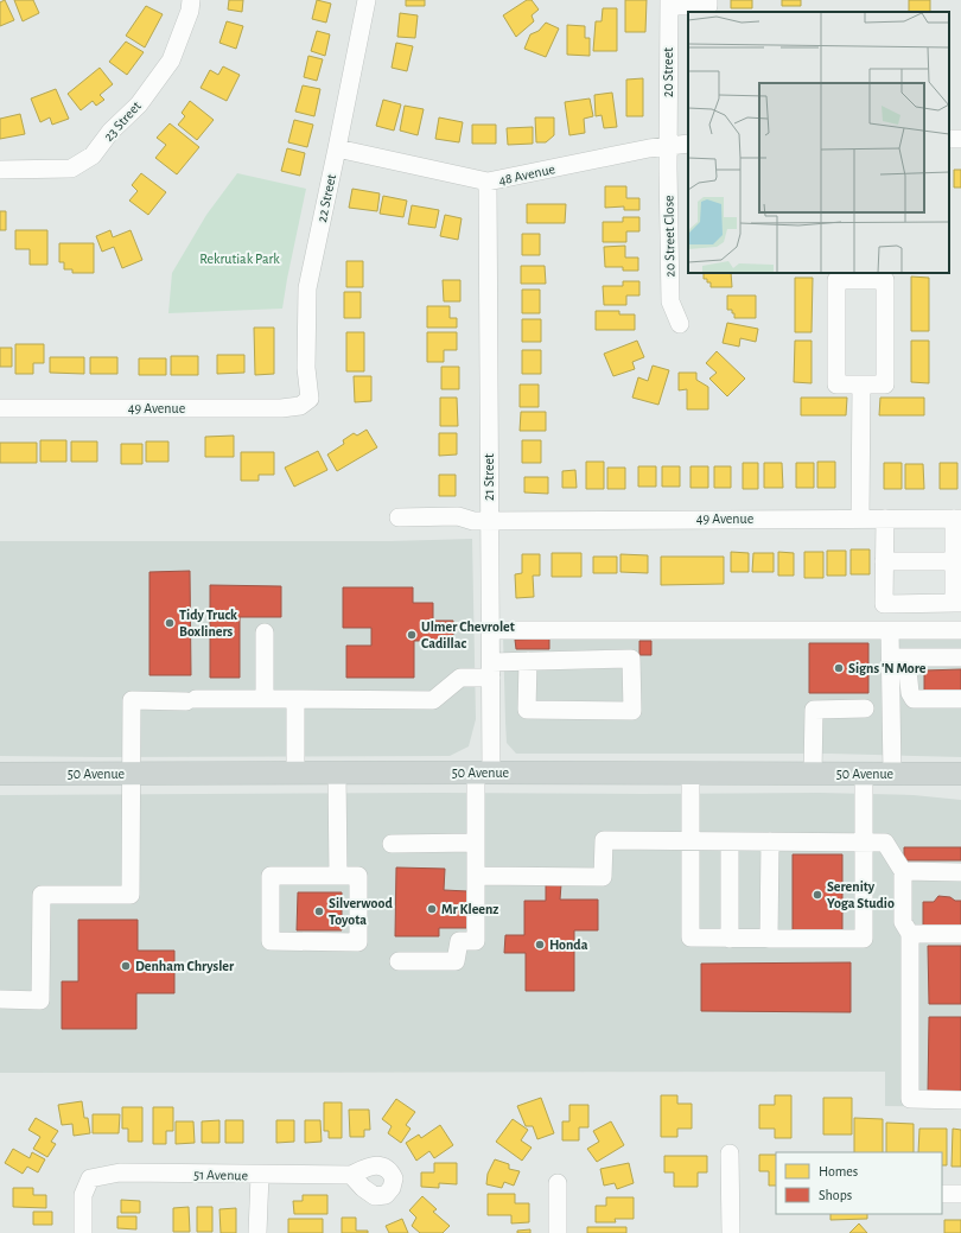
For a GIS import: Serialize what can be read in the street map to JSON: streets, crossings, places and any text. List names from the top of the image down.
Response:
{
  "streets": {
    "main road": ["50 Avenue"],
    "street": [
      "20 Street",
      "23 Street",
      "48 Avenue",
      "22 Street",
      "20 Street Close",
      "49 Avenue",
      "21 Street",
      "51 Avenue"
    ]
  },
  "crossings": [
    ["20 Street", "48 Avenue"],
    ["20 Street", "20 Street Close"],
    ["48 Avenue", "22 Street"],
    ["48 Avenue", "20 Street Close"],
    ["48 Avenue", "21 Street"],
    ["22 Street", "49 Avenue"],
    ["49 Avenue", "21 Street"],
    ["21 Street", "50 Avenue"]
  ],
  "parks": ["Rekrutiak Park"],
  "places": [
    "Tidy Truck Boxliners",
    "Ulmer Chevrolet Cadillac",
    "Signs 'N More",
    "Serenity Yoga Studio",
    "Mr Kleenz",
    "Silverwood Toyota",
    "Honda",
    "Denham Chrysler"
  ],
  "legend": ["Homes", "Shops"]
}
